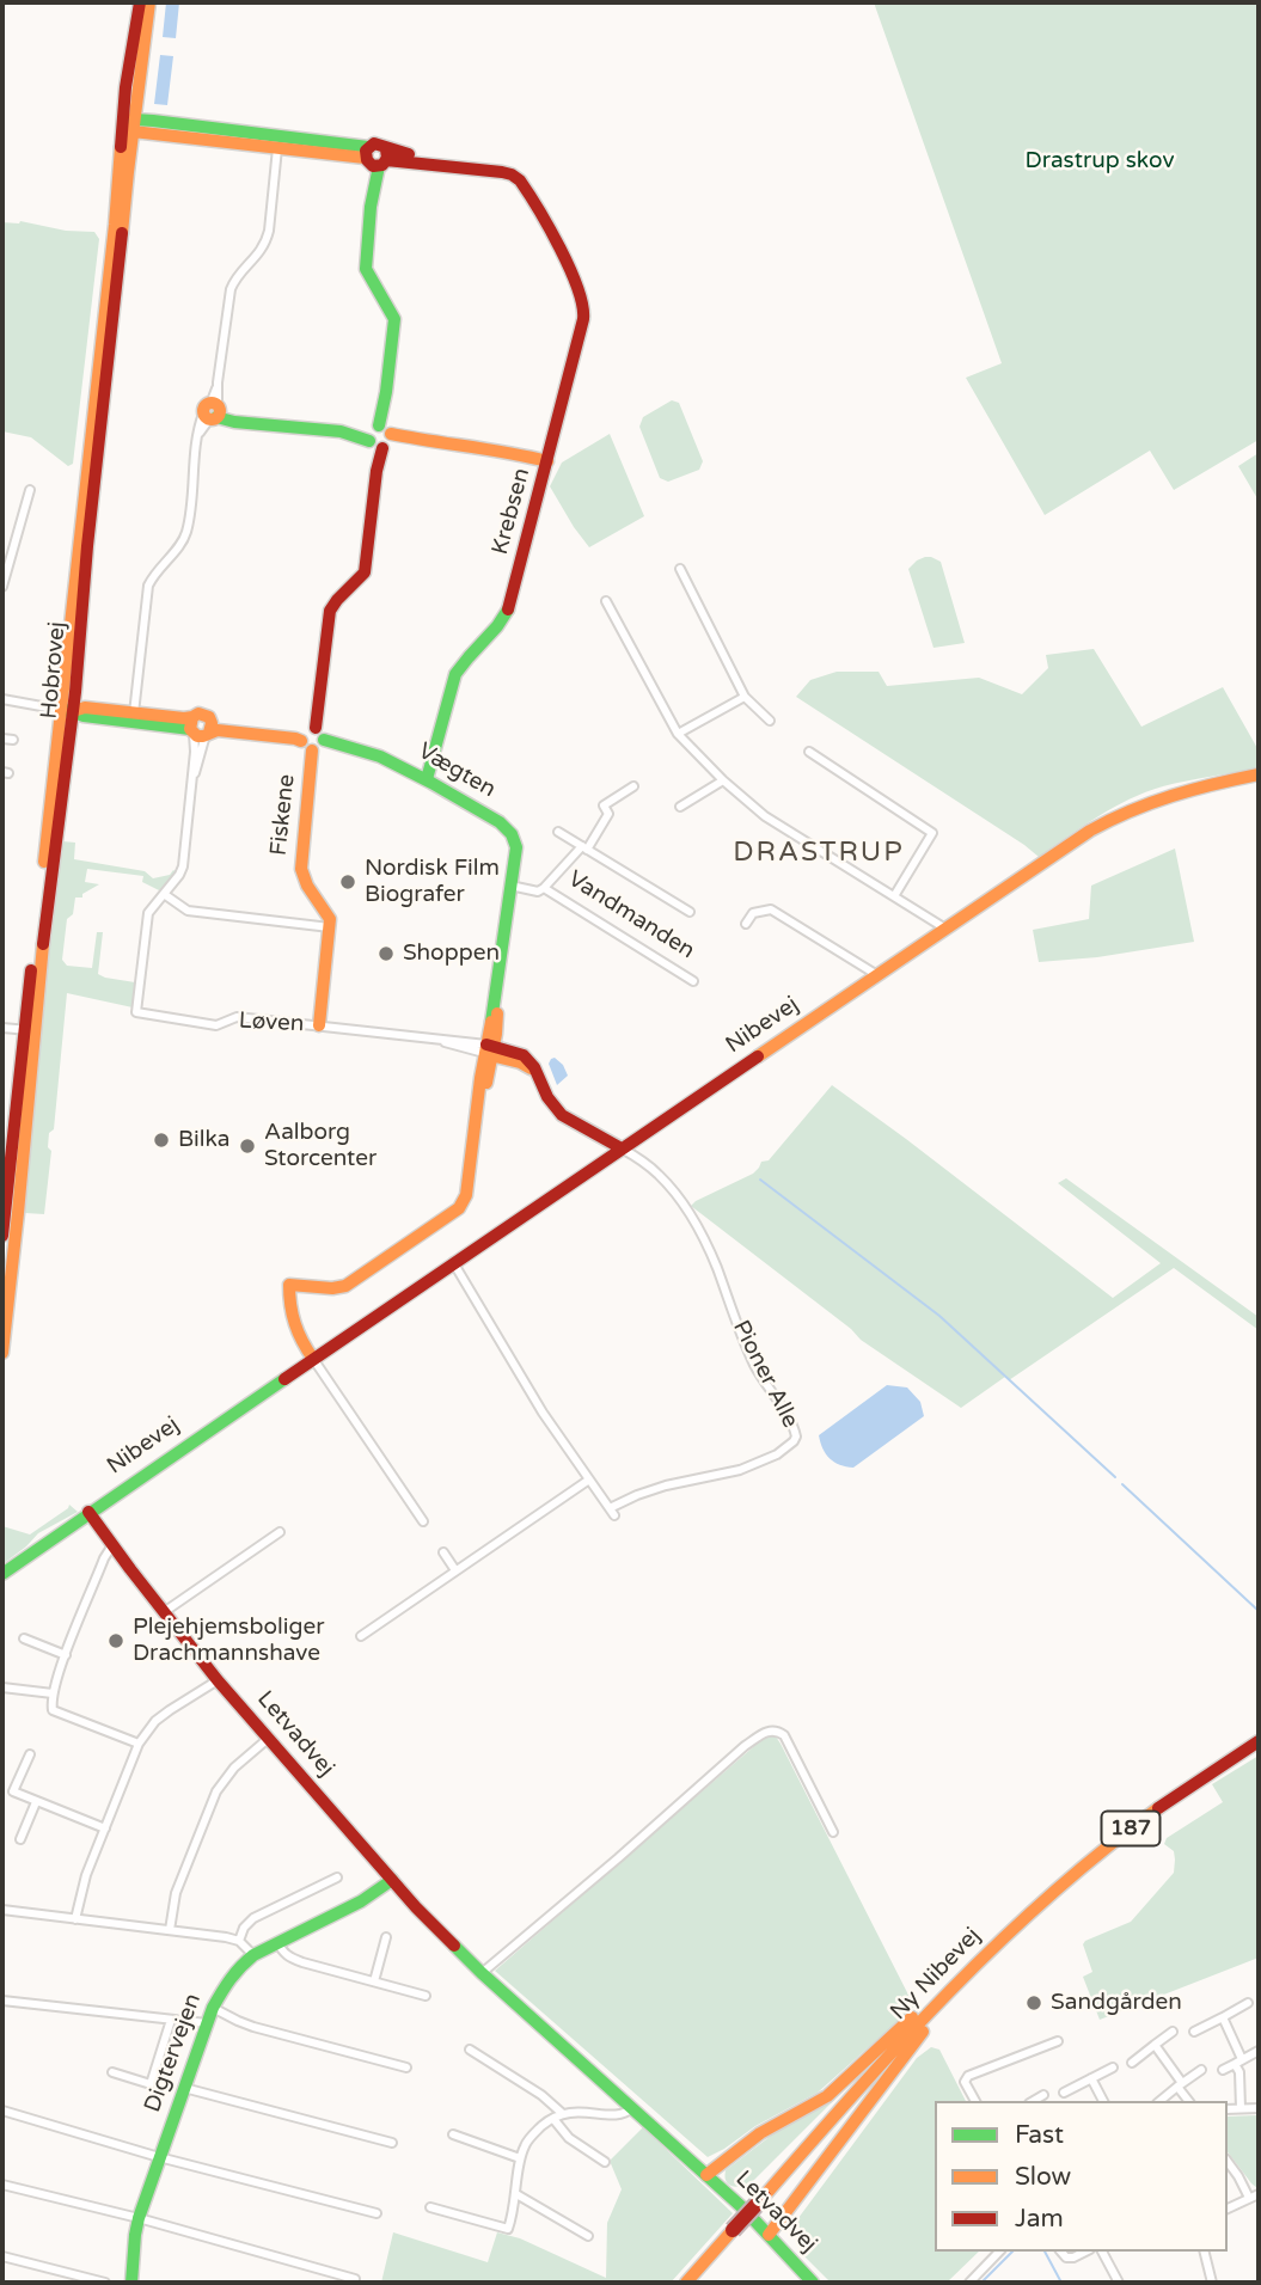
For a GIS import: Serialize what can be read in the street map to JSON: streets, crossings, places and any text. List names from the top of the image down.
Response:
{
  "streets": {
    "main road": [
      "Krebsen",
      "Hobrovej",
      "Vægten",
      "Fiskene",
      "Nibevej",
      "Letvadvej",
      "187",
      "Ny Nibevej",
      "Digtervejen"
    ],
    "street": ["Vandmanden", "Løven", "Pioner Alle"]
  },
  "crossings": [
    ["Krebsen", "Hobrovej"],
    ["Krebsen", "Vægten"],
    ["Krebsen", "Fiskene"],
    ["Hobrovej", "Vægten"],
    ["Vægten", "Fiskene"],
    ["Vægten", "Vandmanden"],
    ["Vægten", "Løven"],
    ["Nibevej", "Pioner Alle"],
    ["Nibevej", "Letvadvej"],
    ["Letvadvej", "Digtervejen"]
  ],
  "districts": ["DRASTRUP"],
  "parks": ["Drastrup skov"],
  "places": [
    "Nordisk Film Biografer",
    "Shoppen",
    "Bilka",
    "Aalborg Storcenter",
    "Plejehjemsboliger Drachmannshave",
    "Sandgården"
  ],
  "legend": ["Fast", "Slow", "Jam"]
}
